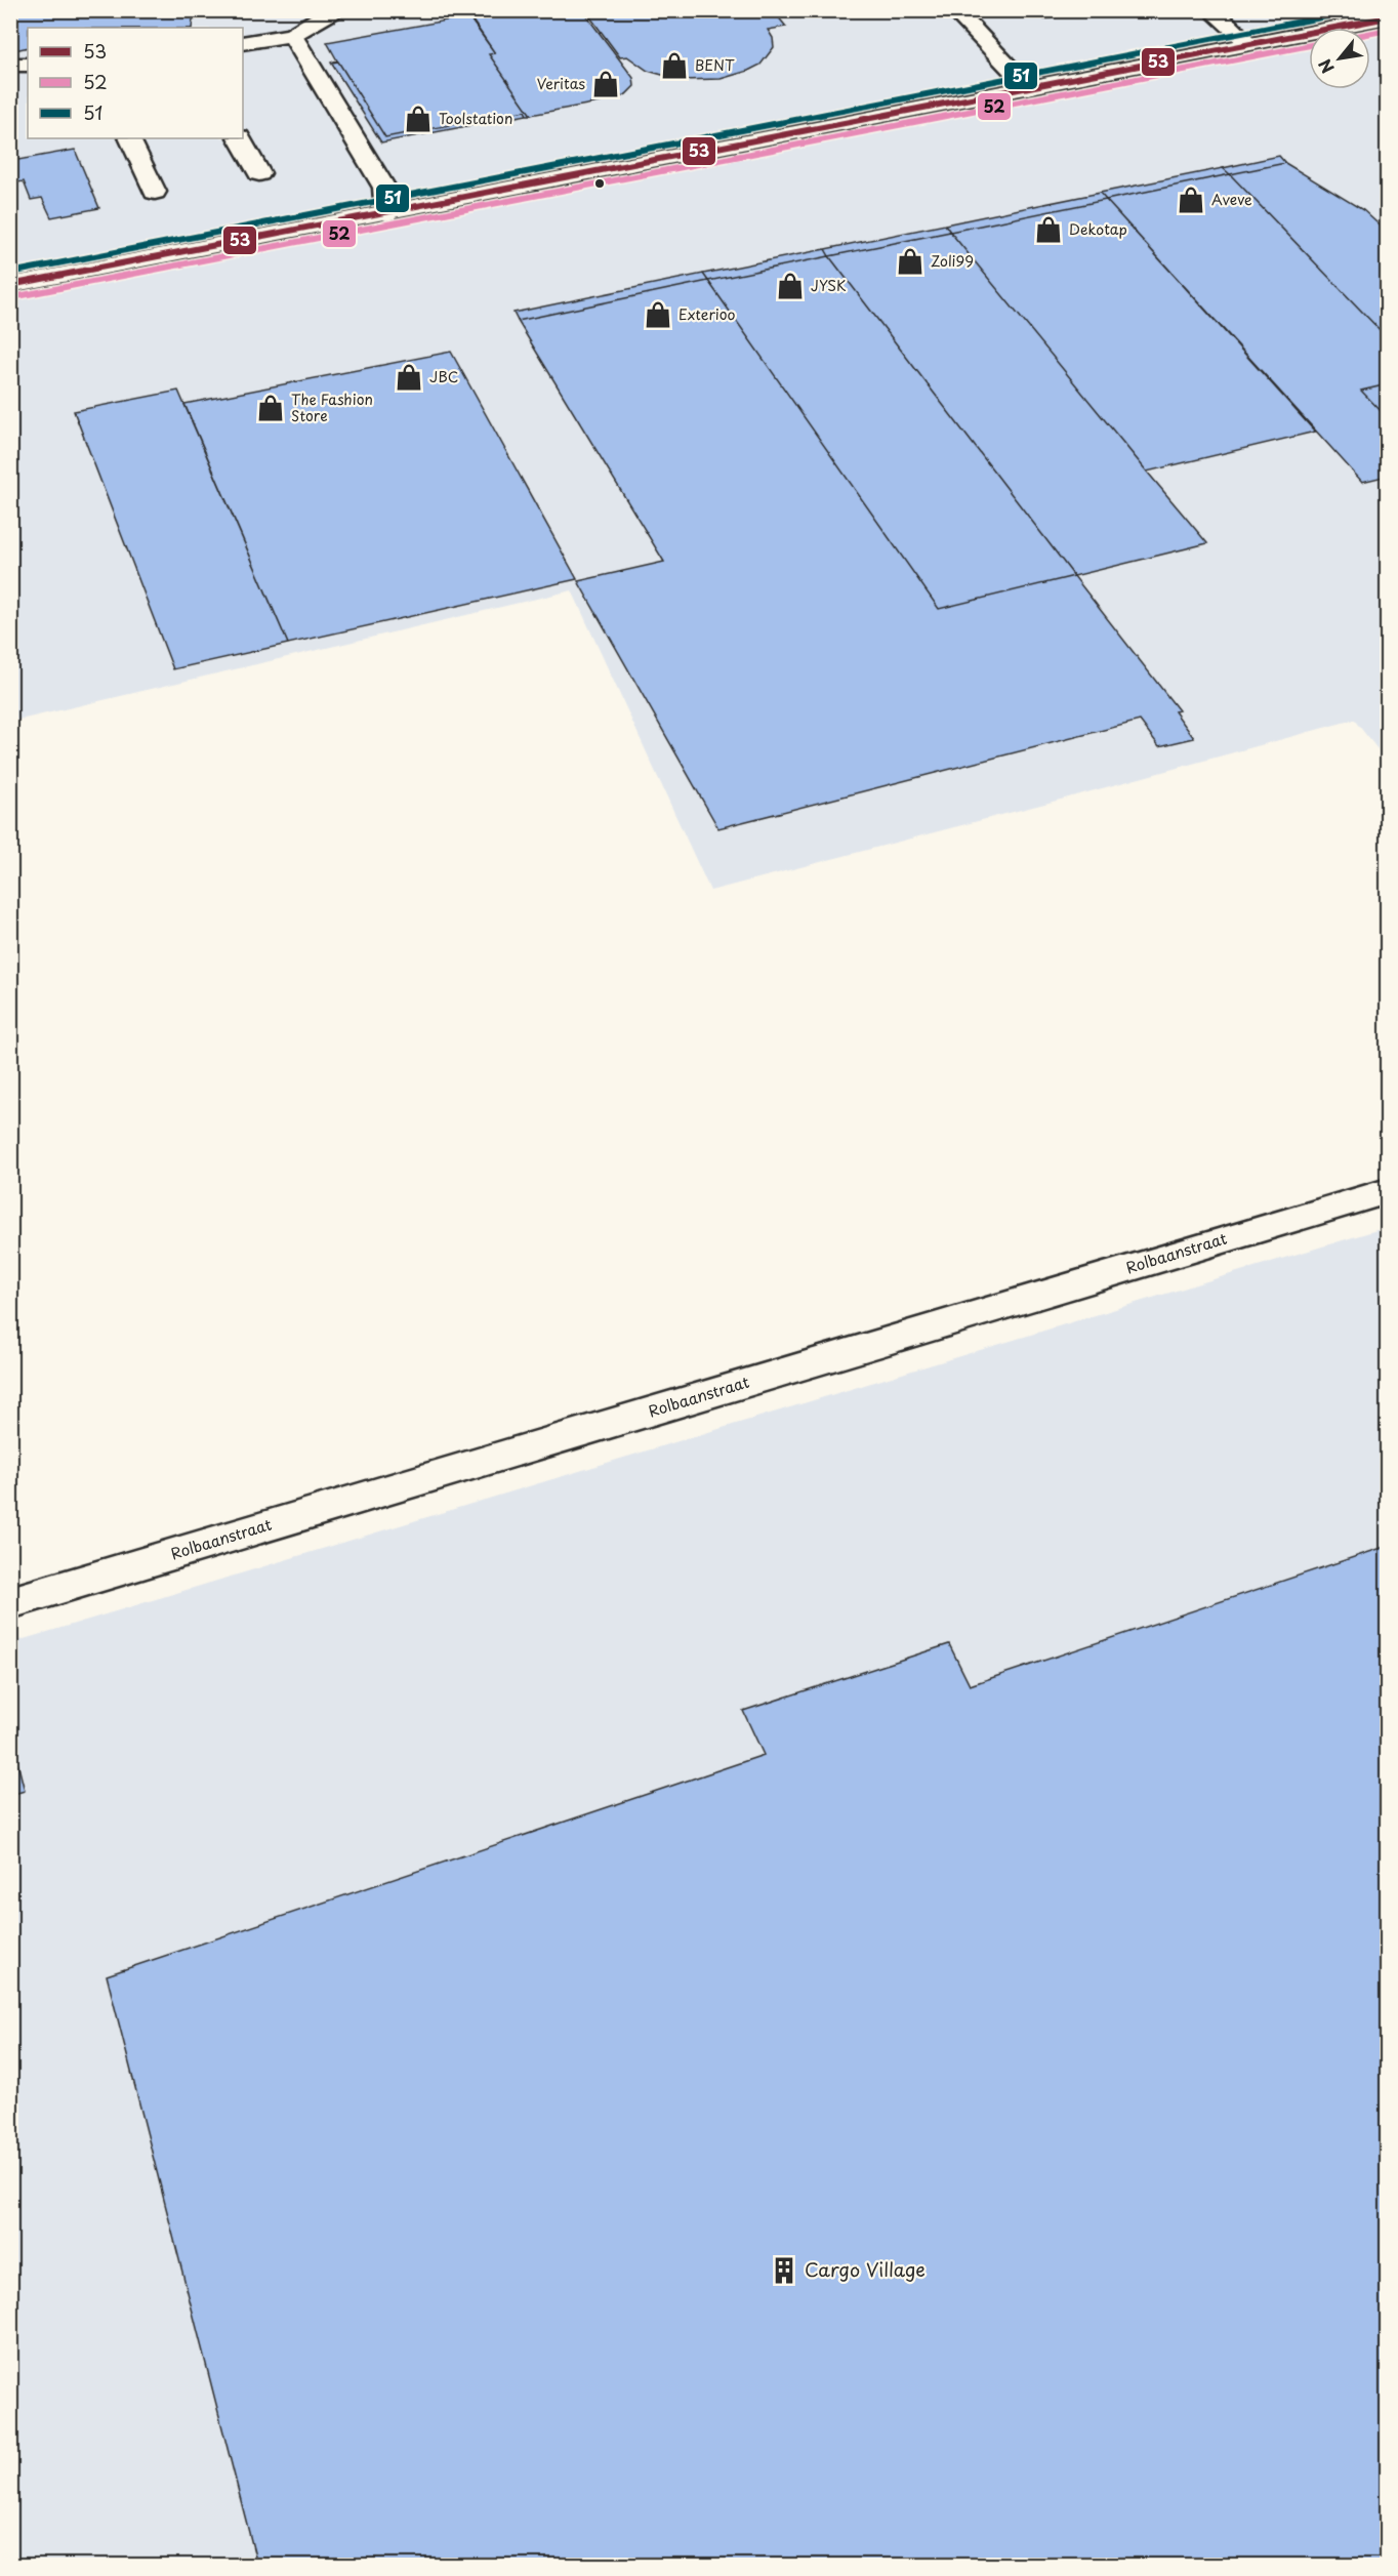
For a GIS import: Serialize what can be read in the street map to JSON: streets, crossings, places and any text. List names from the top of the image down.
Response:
{
  "streets": {
    "main road": ["Rolbaanstraat"]
  },
  "places": {
    "shop": [
      "BENT",
      "Veritas",
      "Toolstation",
      "Aveve",
      "Dekotap",
      "Zoli99",
      "JYSK",
      "Exterioo",
      "JBC",
      "The Fashion Store"
    ],
    "building": ["Cargo Village"]
  },
  "lines": ["transit line 51", "transit line 53", "transit line 52"],
  "legend": ["53", "52", "51"],
  "north": "bottom left"
}
